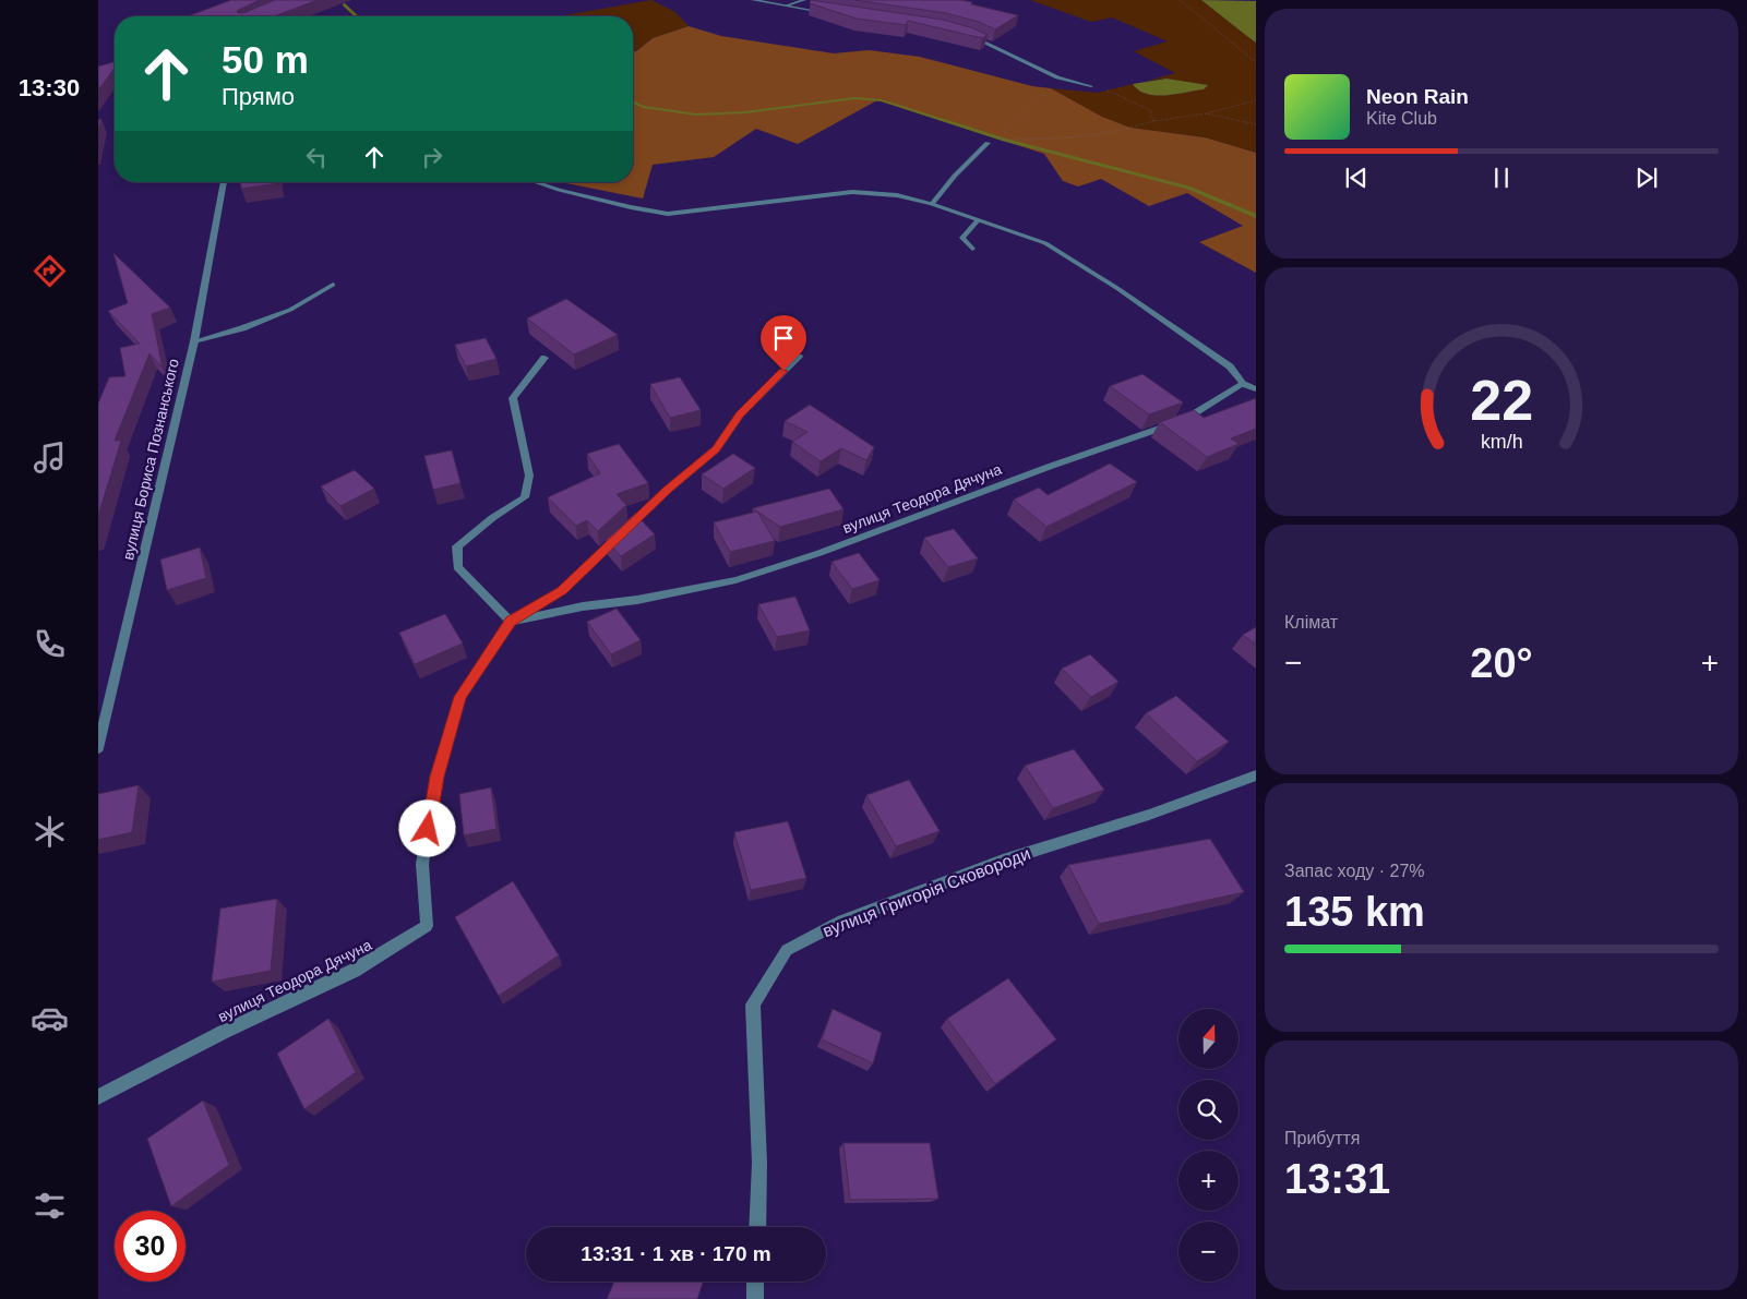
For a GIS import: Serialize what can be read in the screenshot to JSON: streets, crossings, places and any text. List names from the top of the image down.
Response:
{
  "streets": {
    "street": ["вулиця Бориса Познанського", "вулиця Теодора Дячуна", "вулиця Григорія Сковороди"]
  },
  "north": "top",
  "page": {
    "tabs": "13:30",
    "turn": ["50 m", "Прямо"],
    "song": ["Neon Rain", "Kite Club"],
    "tile": [
      "Клімат",
      ["Запас ходу · 27%", "135 km"],
      ["Прибуття", "13:31"]
    ],
    "heat": ["−", "20°", "+"],
    "map_buttons": ["+", "−"],
    "limit": "30",
    "trip": "13:31 · 1 хв · 170 m",
    "gauge": ["22", "km/h"]
  }
}
